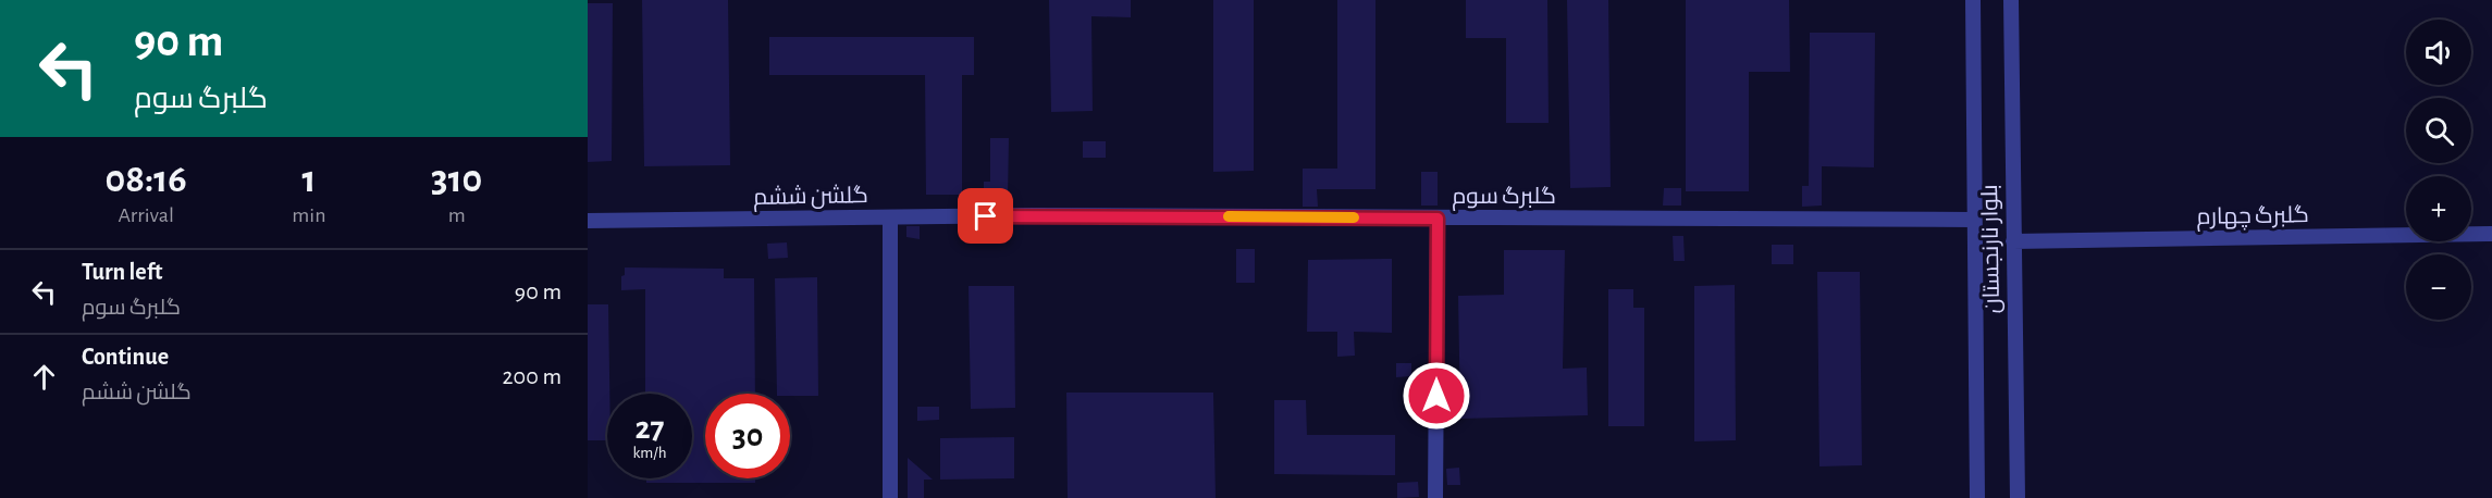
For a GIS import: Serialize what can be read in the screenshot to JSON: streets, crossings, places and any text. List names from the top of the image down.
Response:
{
  "streets": {
    "street": [
      "گلشن ششم",
      "گلبرگ سوم",
      "گلبرگ چهارم",
      "بلوار نارنجستان"
    ]
  },
  "crossings": [
    ["گلشن ششم", "گلبرگ سوم"],
    ["گلبرگ سوم", "بلوار نارنجستان"],
    ["گلبرگ چهارم", "بلوار نارنجستان"]
  ],
  "page": {
    "turn": ["90 m", "گلبرگ سوم"],
    "map_buttons": ["+", "−"],
    "eta": [
      "08:16",
      "Arrival",
      "1",
      "min",
      "310",
      "m"
    ],
    "list": [
      {
        "name": "Turn left",
        "note": "گلبرگ سوم",
        "value": "90 m"
      },
      {
        "name": "Continue",
        "note": "گلشن ششم",
        "value": "200 m"
      }
    ],
    "speed": "27 km/h",
    "limit": "30"
  }
}
